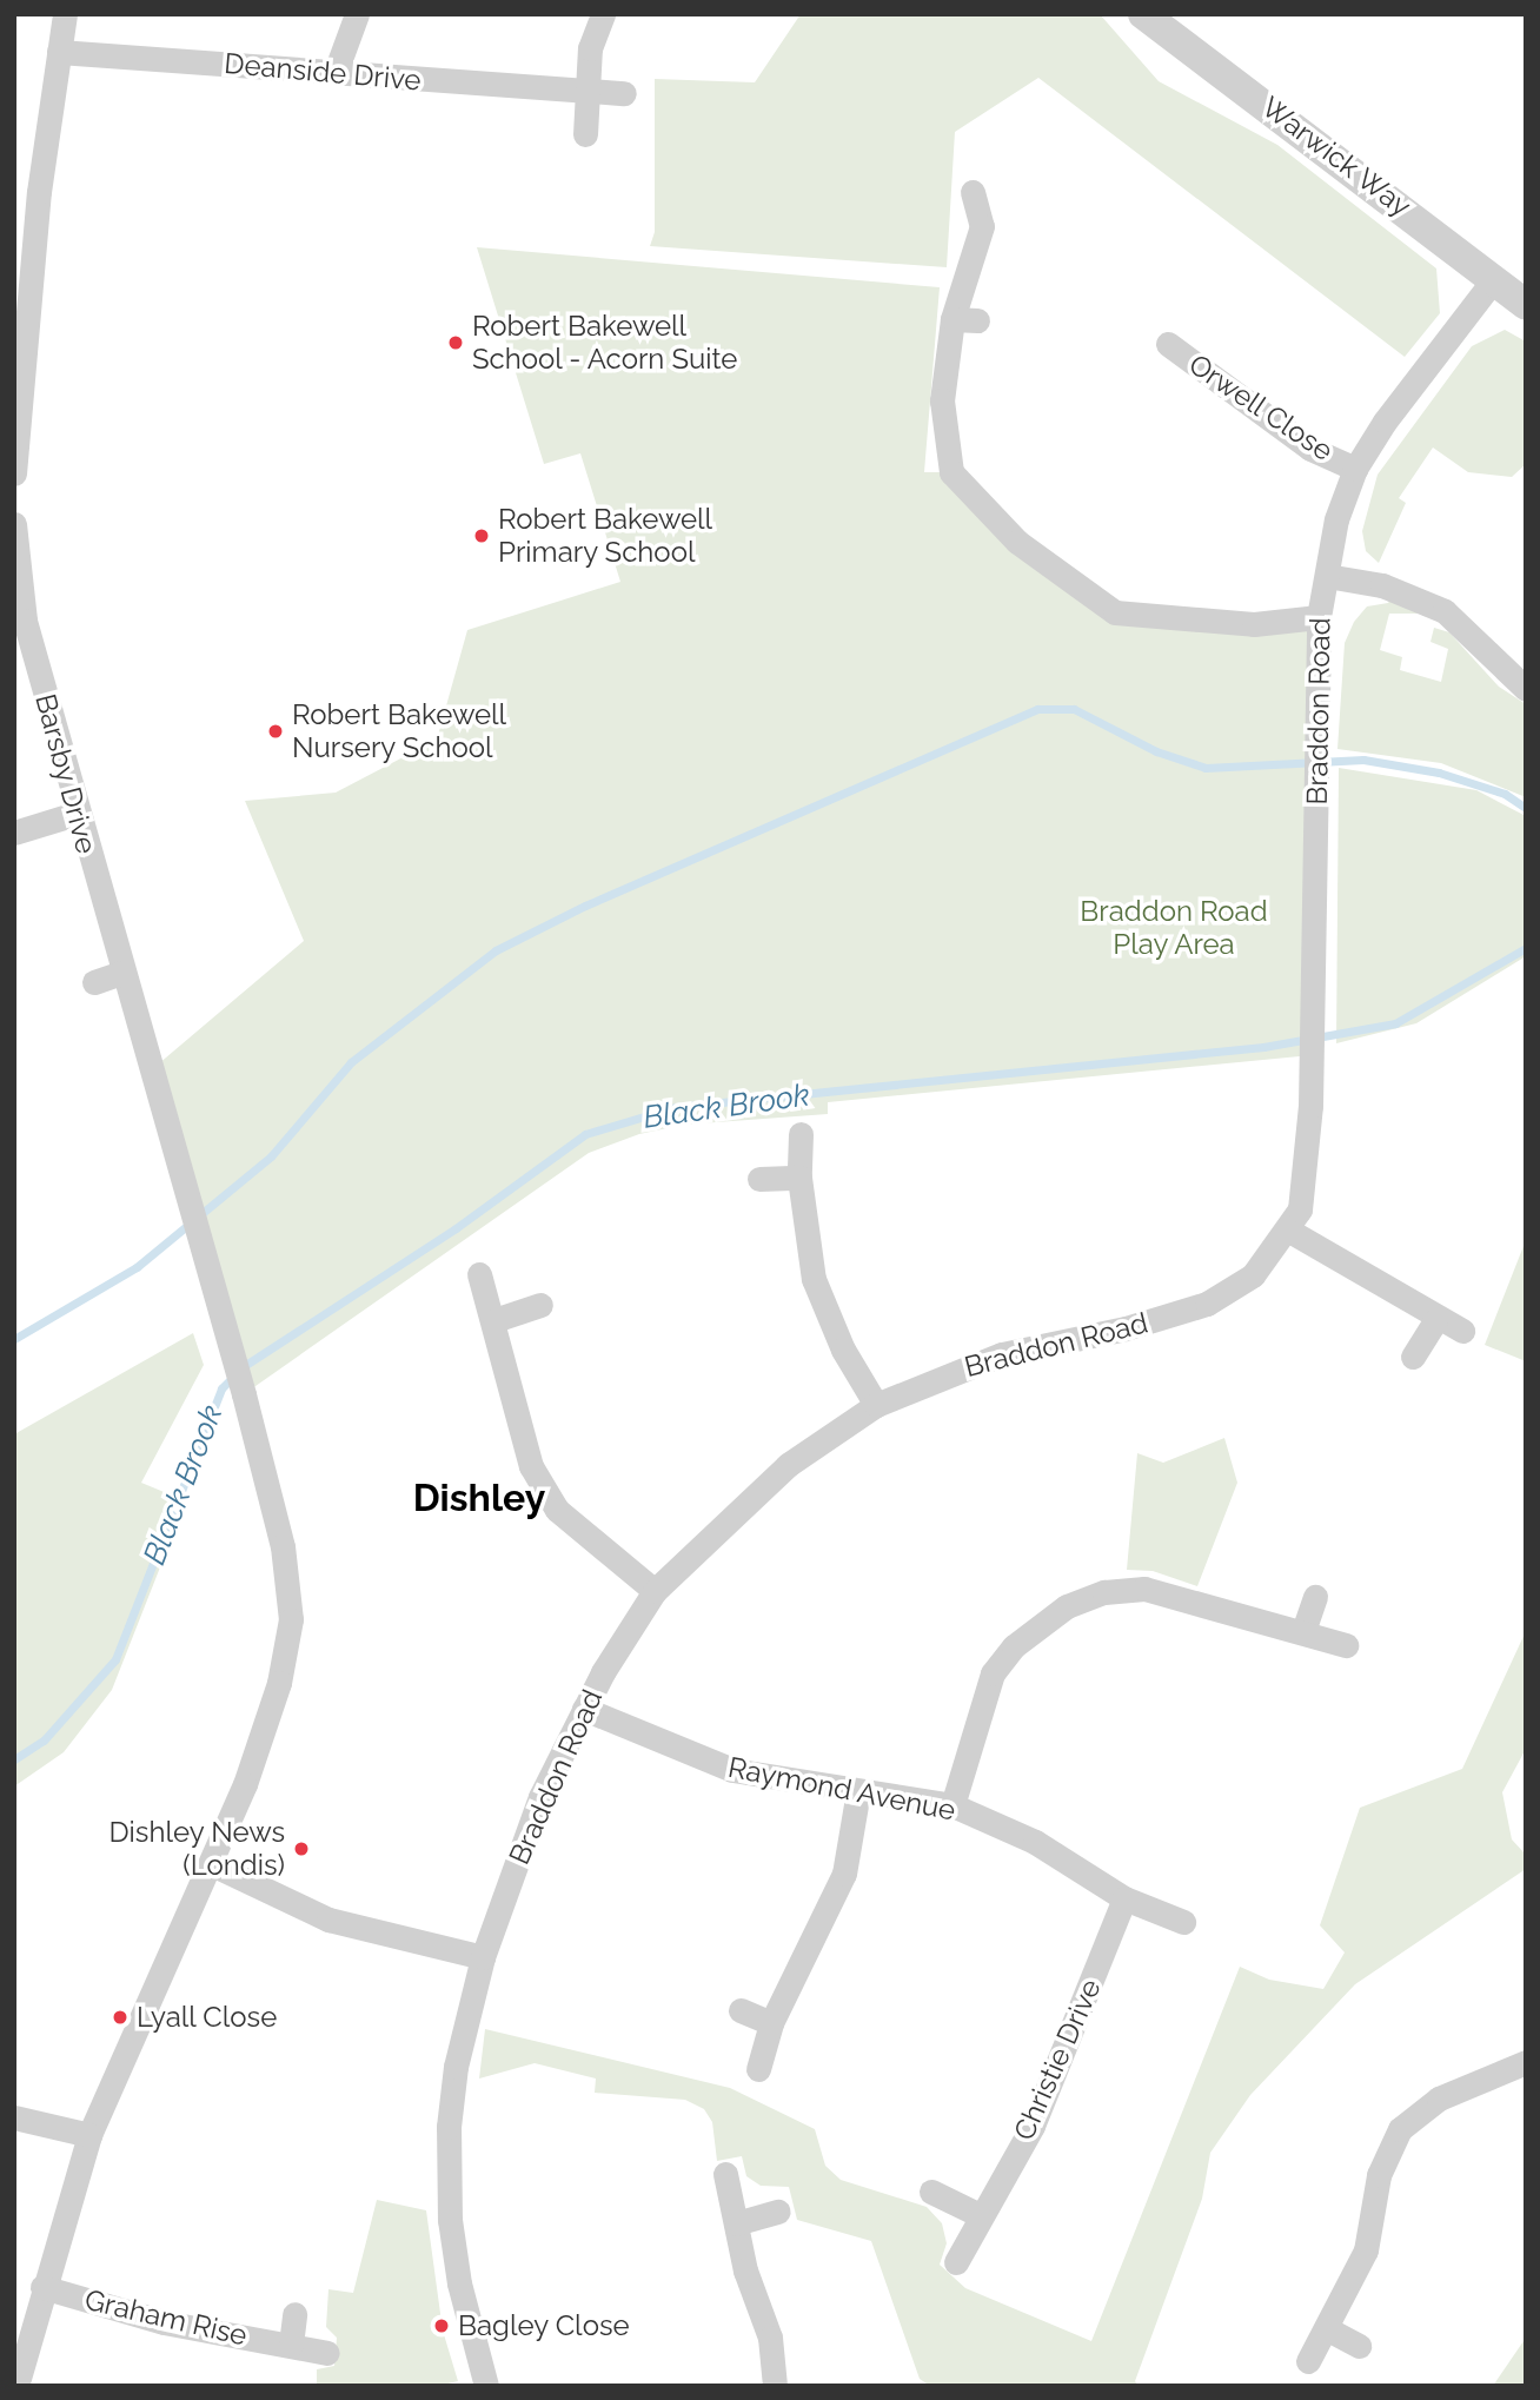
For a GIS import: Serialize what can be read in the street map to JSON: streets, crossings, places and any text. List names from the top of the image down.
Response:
{
  "streets": {
    "street": [
      "Deanside Drive",
      "Warwick Way",
      "Orwell Close",
      "Braddon Road",
      "Barsby Drive",
      "Raymond Avenue",
      "Christie Drive",
      "Graham Rise"
    ]
  },
  "crossings": [
    ["Warwick Way", "Braddon Road"],
    ["Orwell Close", "Braddon Road"],
    ["Braddon Road", "Raymond Avenue"],
    ["Raymond Avenue", "Christie Drive"]
  ],
  "districts": ["Dishley"],
  "water": ["Black Brook"],
  "parks": ["Braddon Road Play Area"],
  "places": [
    "Robert Bakewell School - Acorn Suite",
    "Robert Bakewell Primary School",
    "Robert Bakewell Nursery School",
    "Dishley News (Londis)",
    "Lyall Close",
    "Bagley Close"
  ]
}
